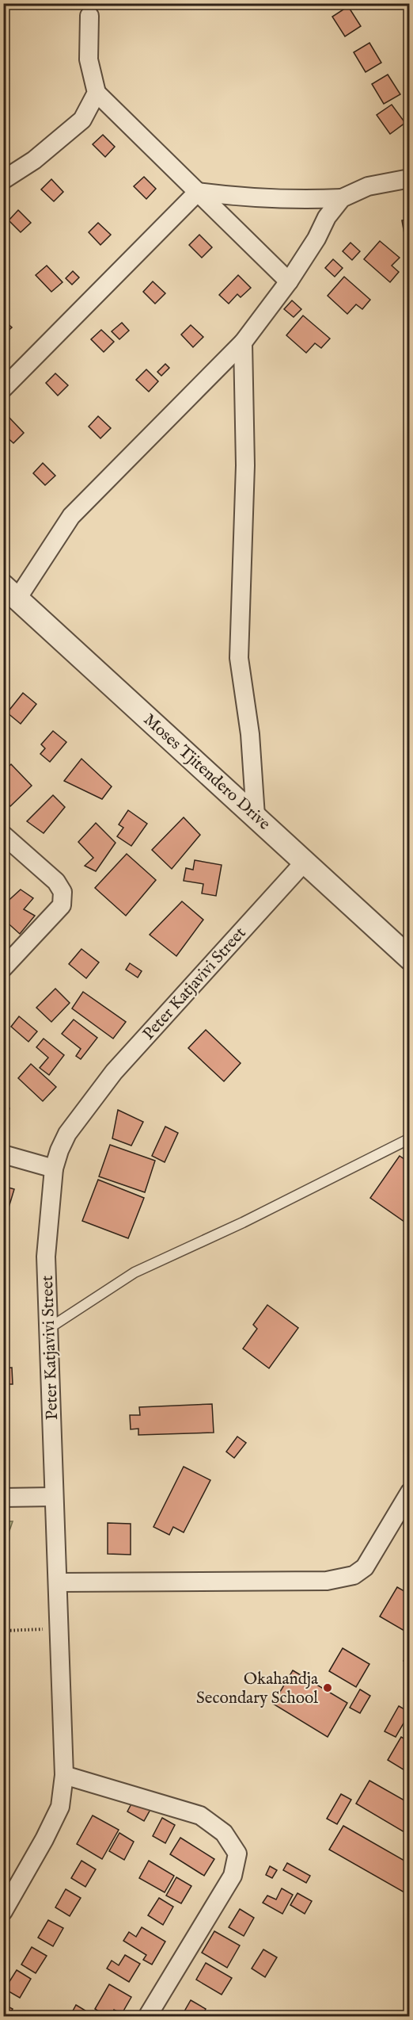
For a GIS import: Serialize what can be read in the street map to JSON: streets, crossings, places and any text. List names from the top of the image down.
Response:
{
  "streets": {
    "street": ["Moses Tjitendero Drive", "Peter Katjavivi Street"]
  },
  "crossings": [
    ["Moses Tjitendero Drive", "Peter Katjavivi Street"]
  ],
  "places": ["Okahandja Secondary School"]
}
